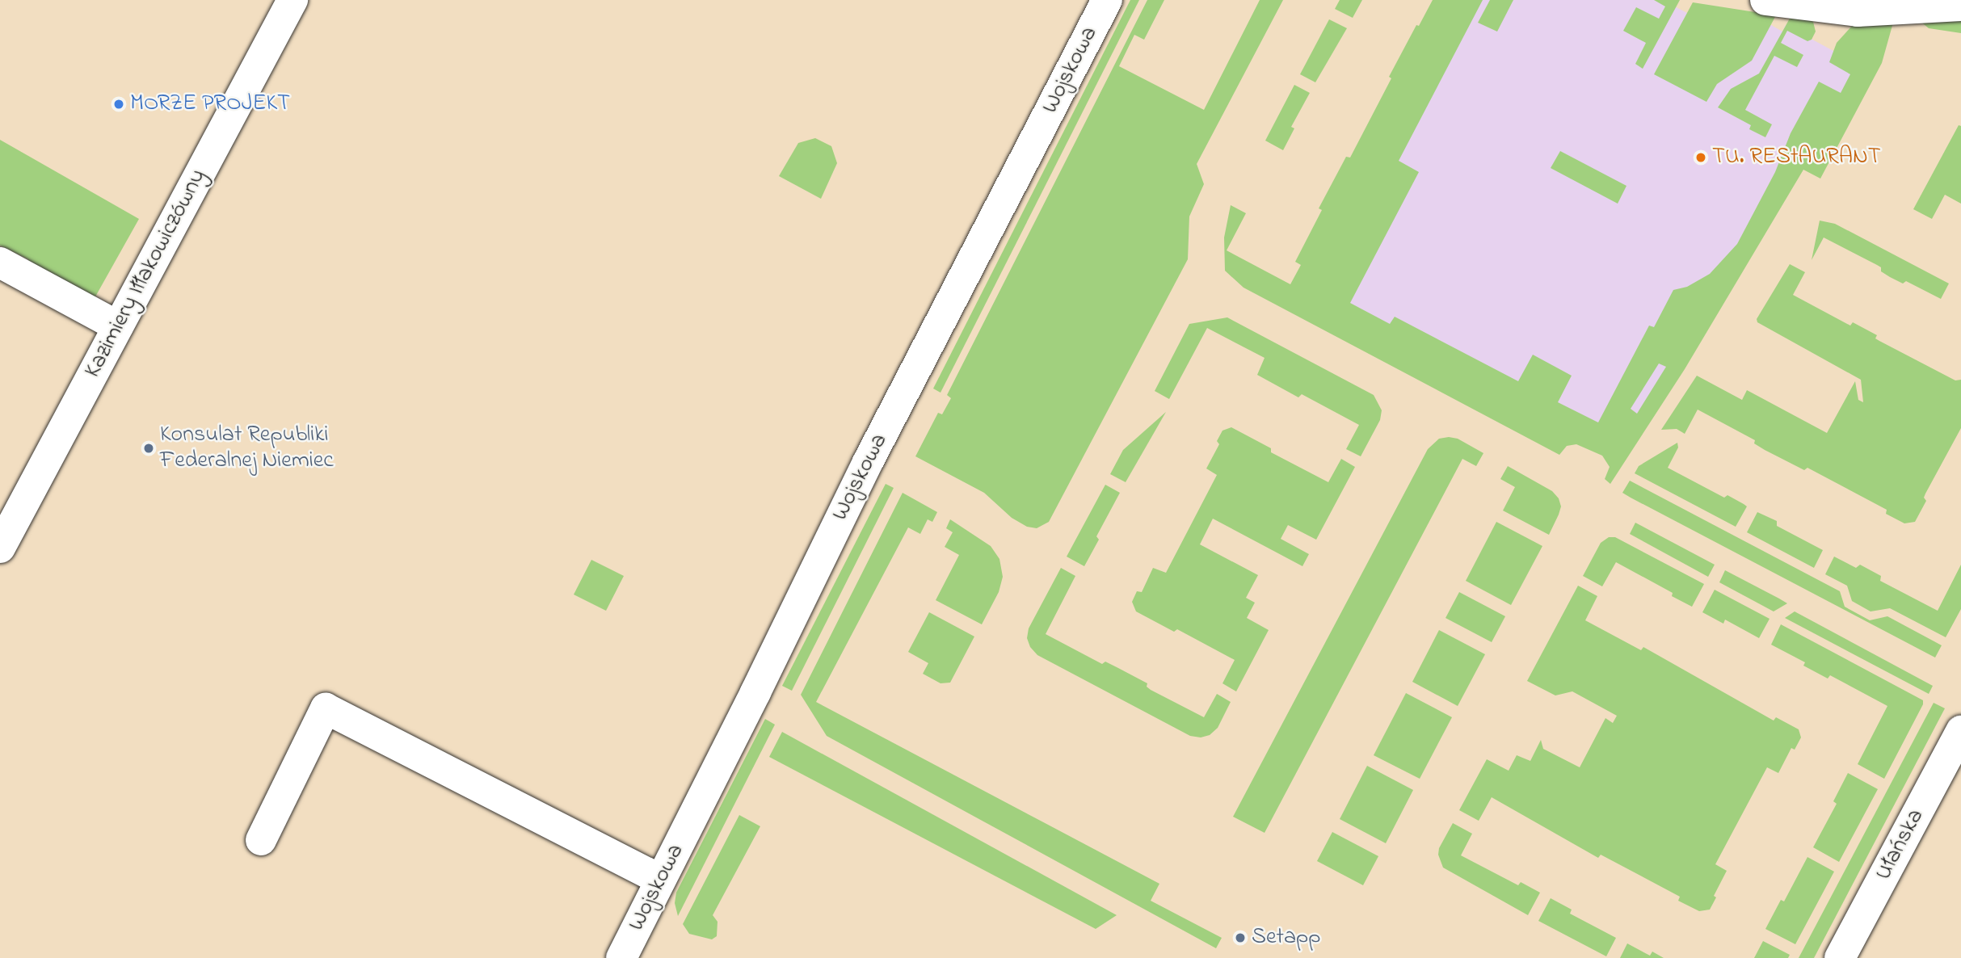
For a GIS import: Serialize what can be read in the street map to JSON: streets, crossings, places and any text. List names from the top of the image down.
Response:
{
  "streets": {
    "street": ["Wojskowa", "Kazimiery Iłłakowiczówny", "Ułańska"]
  },
  "places": [
    "MORZE PROJEKT",
    "TU. REStAURANT",
    "Konsulat Republiki Federalnej Niemiec",
    "Setapp"
  ]
}
